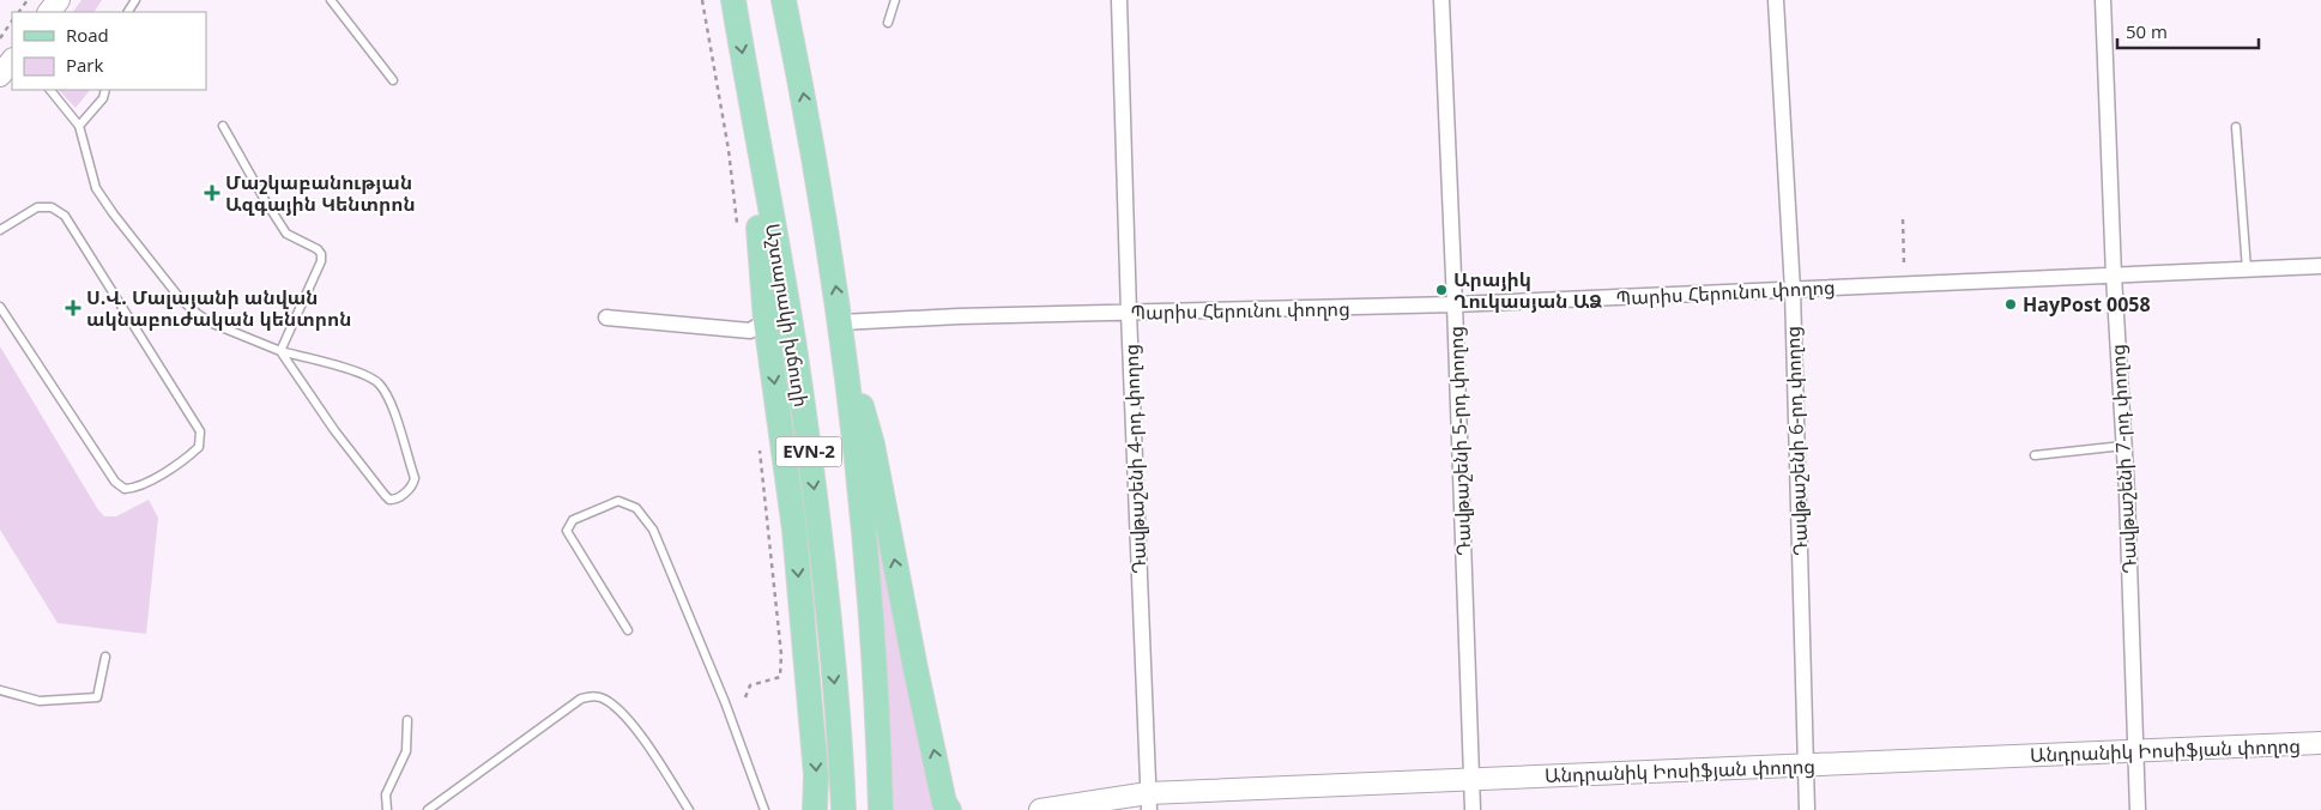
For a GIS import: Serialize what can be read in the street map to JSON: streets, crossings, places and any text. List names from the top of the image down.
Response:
{
  "streets": {
    "main road": ["Աշտարակի խճուղի", "EVN-2"],
    "street": [
      "Պարիս Հերունու փողոց",
      "Դավթաշենի 5-րդ փողոց",
      "Դավթաշենի 6-րդ փողոց",
      "Դավթաշենի 4-րդ փողոց",
      "Դավթաշենի 7-րդ փողոց",
      "Անդրանիկ Իոսիֆյան փողոց"
    ]
  },
  "crossings": [
    ["Պարիս Հերունու փողոց", "Դավթաշենի 5-րդ փողոց"],
    ["Պարիս Հերունու փողոց", "Դավթաշենի 6-րդ փողոց"],
    ["Պարիս Հերունու փողոց", "EVN-2"],
    ["Պարիս Հերունու փողոց", "Դավթաշենի 4-րդ փողոց"],
    ["Պարիս Հերունու փողոց", "Դավթաշենի 7-րդ փողոց"],
    ["Դավթաշենի 5-րդ փողոց", "Անդրանիկ Իոսիֆյան փողոց"],
    ["Դավթաշենի 6-րդ փողոց", "Անդրանիկ Իոսիֆյան փողոց"],
    ["Դավթաշենի 4-րդ փողոց", "Անդրանիկ Իոսիֆյան փողոց"],
    ["Դավթաշենի 7-րդ փողոց", "Անդրանիկ Իոսիֆյան փողոց"]
  ],
  "places": {
    "health": ["Մաշկաբանության Ազգային Կենտրոն", "Ս.Վ. Մալայանի անվան ակնաբուժական կենտրոն"],
    "other": ["Արայիկ Ղուկասյան ԱՁ", "HayPost 0058"]
  },
  "legend": ["Road", "Park"],
  "scale_bar": "50 m"
}
